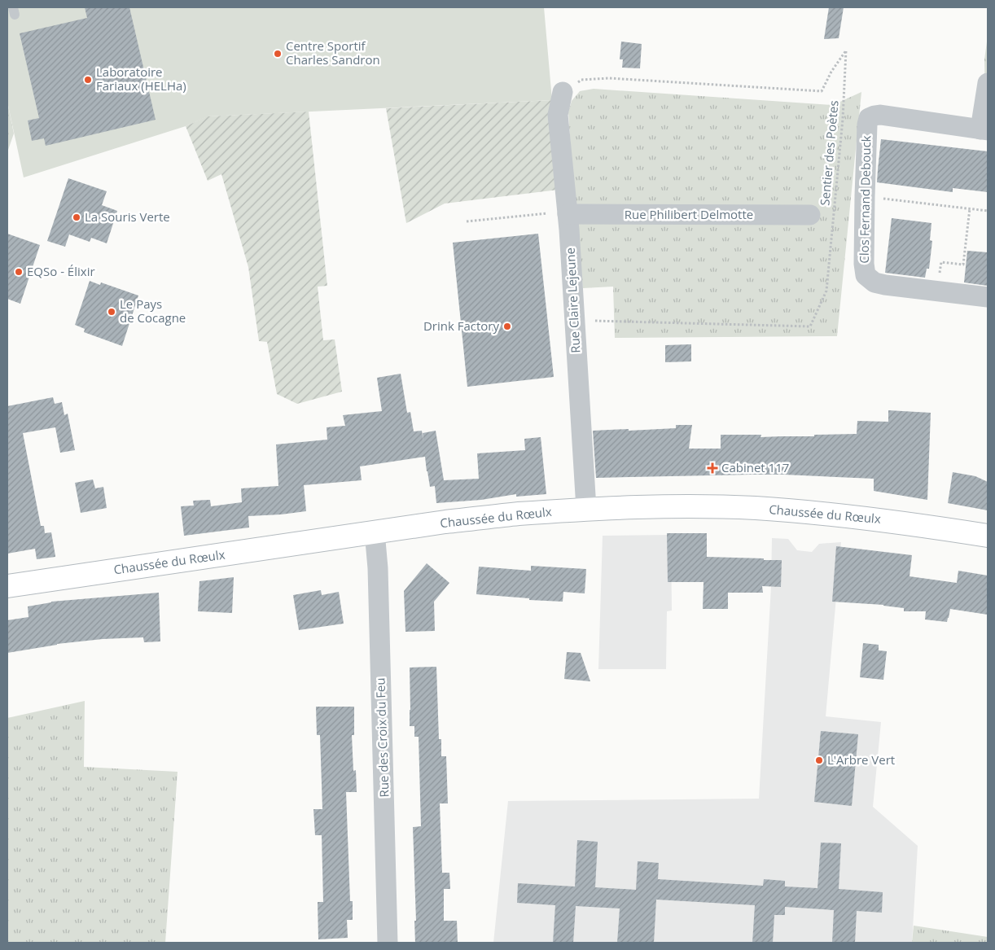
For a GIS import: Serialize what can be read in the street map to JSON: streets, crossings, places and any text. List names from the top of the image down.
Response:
{
  "streets": {
    "main road": ["Chaussée du Rœulx"],
    "street": [
      "Clos Fernand Debouck",
      "Rue Philibert Delmotte",
      "Rue Claire Lejeune",
      "Rue des Croix du Feu"
    ],
    "path": ["Sentier des Poètes"]
  },
  "crossings": [
    ["Sentier des Poètes", "Rue Claire Lejeune"],
    ["Rue Philibert Delmotte", "Rue Claire Lejeune"],
    ["Rue Claire Lejeune", "Chaussée du Rœulx"],
    ["Chaussée du Rœulx", "Rue des Croix du Feu"]
  ],
  "places": {
    "other": [
      "Centre Sportif Charles Sandron",
      "Laboratoire Fariaux (HELHa)",
      "La Souris Verte",
      "EQSo - Élixir",
      "Le Pays de Cocagne",
      "Drink Factory",
      "L'Arbre Vert"
    ],
    "health": ["Cabinet 117"]
  }
}
